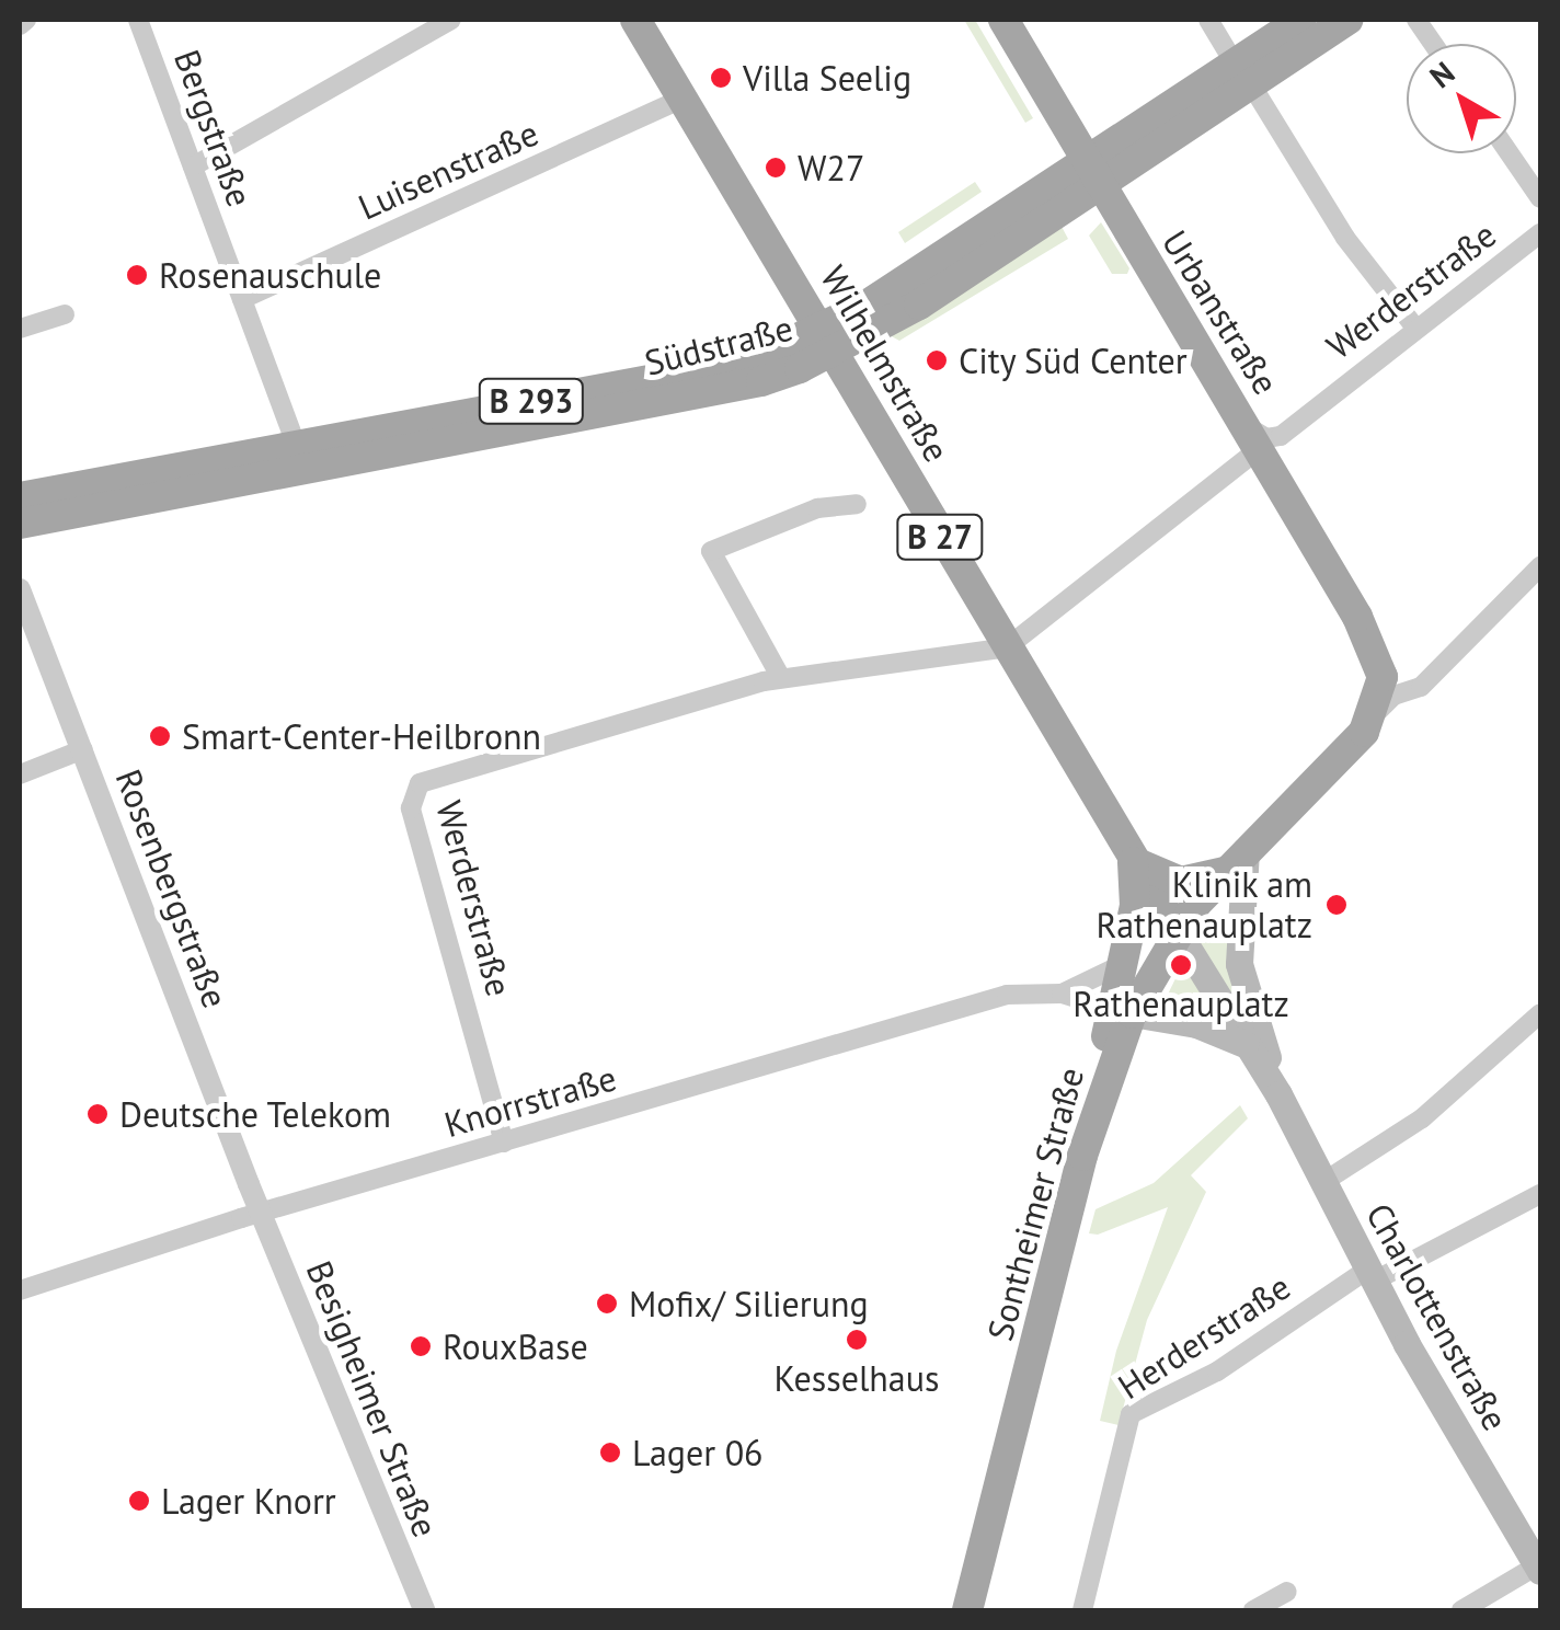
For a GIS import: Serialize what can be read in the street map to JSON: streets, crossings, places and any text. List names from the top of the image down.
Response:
{
  "streets": {
    "main road": [
      "Urbanstraße",
      "Südstraße",
      "Wilhelmstraße",
      "B 293",
      "B 27",
      "Sontheimer Straße",
      "Charlottenstraße"
    ],
    "street": [
      "Bergstraße",
      "Luisenstraße",
      "Werderstraße",
      "Rosenbergstraße",
      "Knorrstraße",
      "Herderstraße",
      "Besigheimer Straße"
    ]
  },
  "crossings": [
    ["Bergstraße", "Luisenstraße"],
    ["Bergstraße", "Südstraße"],
    ["Luisenstraße", "Wilhelmstraße"],
    ["Werderstraße", "Urbanstraße"],
    ["Werderstraße", "Wilhelmstraße"],
    ["Werderstraße", "Knorrstraße"],
    ["Urbanstraße", "Südstraße"],
    ["Südstraße", "Wilhelmstraße"],
    ["Wilhelmstraße", "Sontheimer Straße"],
    ["Wilhelmstraße", "Charlottenstraße"],
    ["Rosenbergstraße", "Knorrstraße"],
    ["Rosenbergstraße", "Besigheimer Straße"],
    ["Knorrstraße", "Sontheimer Straße"],
    ["Knorrstraße", "Besigheimer Straße"],
    ["Sontheimer Straße", "Charlottenstraße"],
    ["Charlottenstraße", "Herderstraße"]
  ],
  "places": [
    "Villa Seelig",
    "W27",
    "Rosenauschule",
    "City Süd Center",
    "Smart-Center-Heilbronn",
    "Klinik am Rathenauplatz",
    "Rathenauplatz",
    "Deutsche Telekom",
    "Mofix/ Silierung",
    "Kesselhaus",
    "RouxBase",
    "Lager 06",
    "Lager Knorr"
  ],
  "north": "top left"
}
